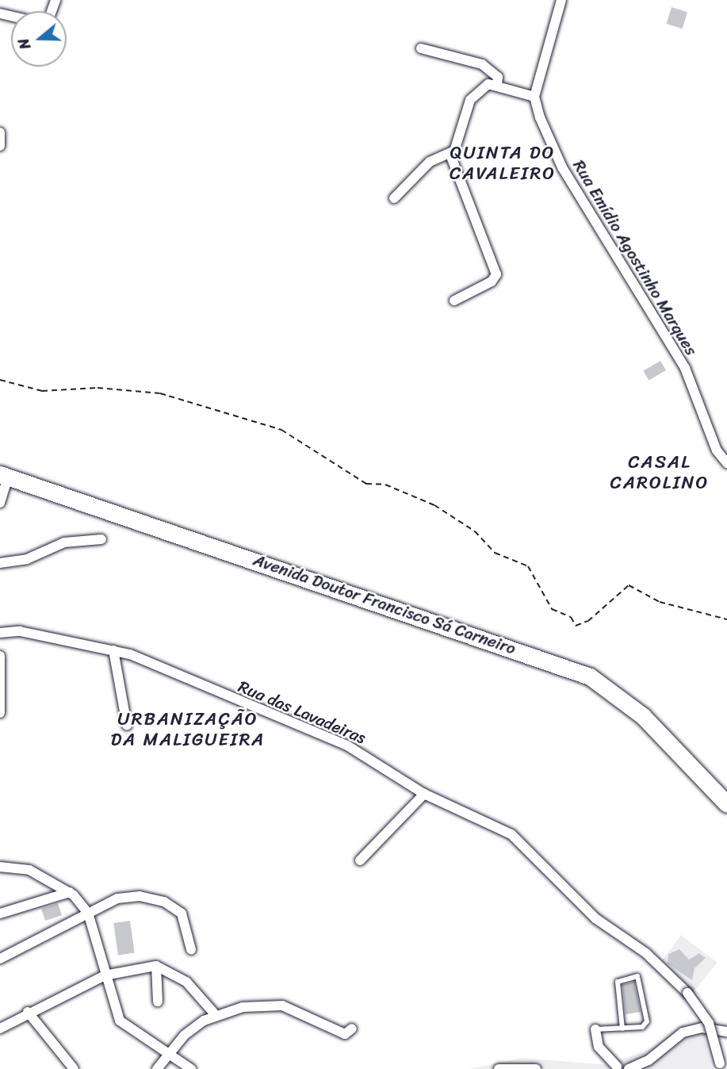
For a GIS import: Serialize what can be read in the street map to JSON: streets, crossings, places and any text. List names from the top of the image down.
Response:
{
  "streets": {
    "main road": ["Avenida Doutor Francisco Sá Carneiro"],
    "street": ["Rua Emídio Agostinho Marques", "Rua das Lavadeiras"]
  },
  "districts": ["QUINTA DO CAVALEIRO", "CASAL CAROLINO", "URBANIZAÇÃO DA MALIGUEIRA"],
  "north": "left"
}
